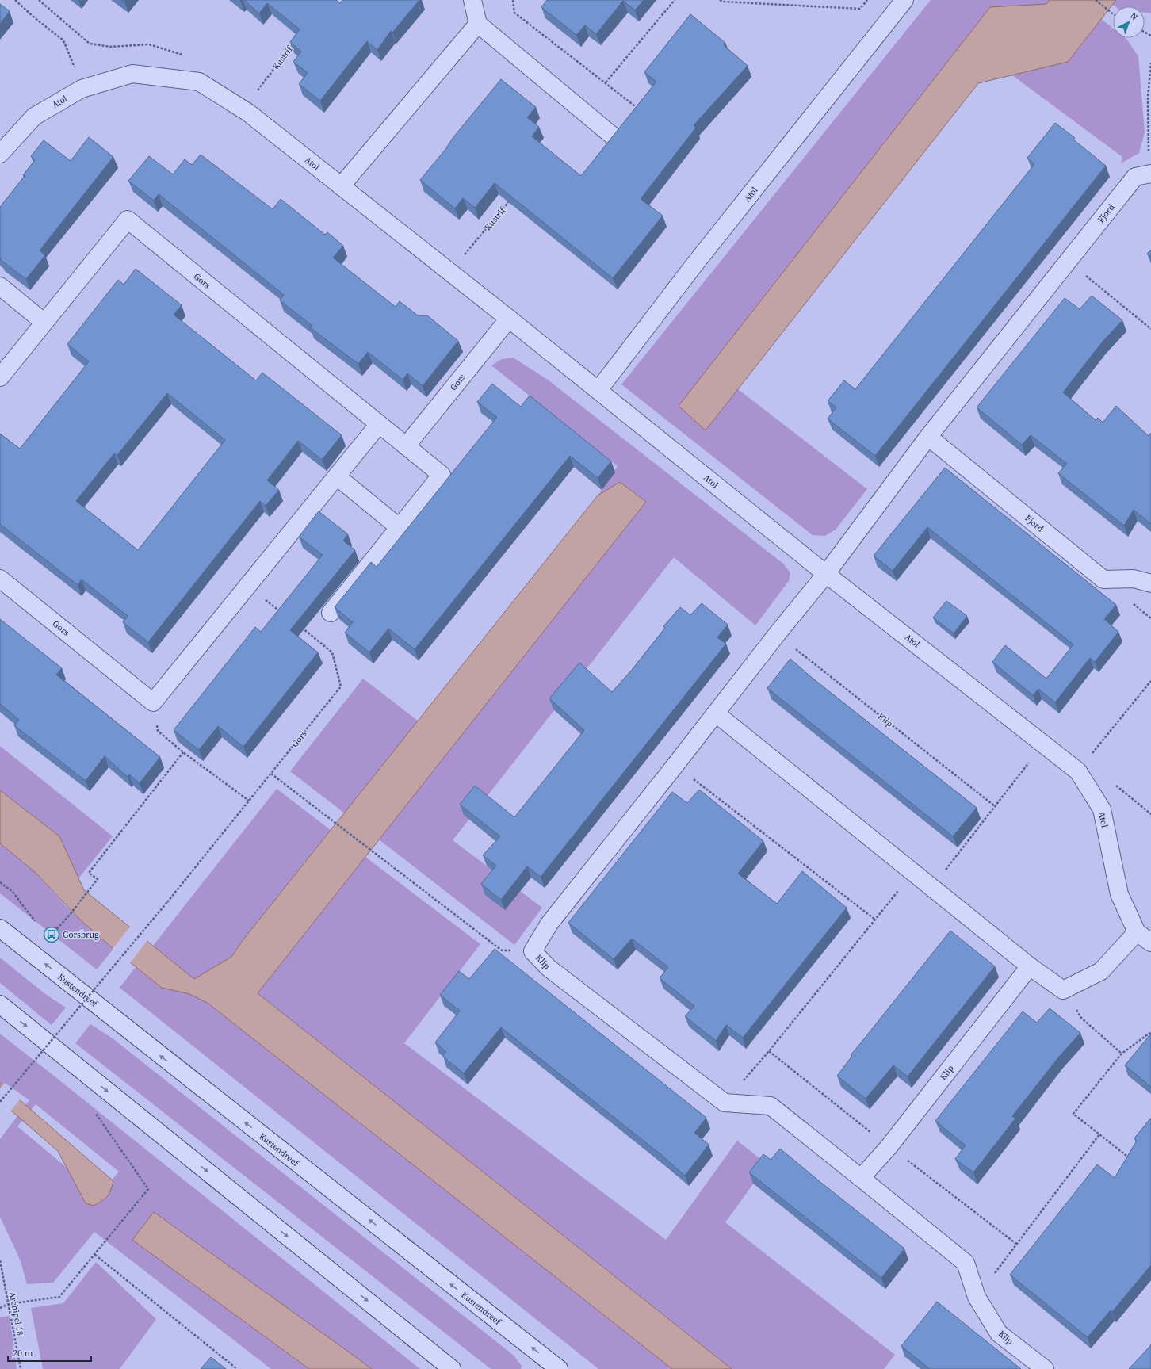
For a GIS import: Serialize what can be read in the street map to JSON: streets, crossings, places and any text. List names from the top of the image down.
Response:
{
  "streets": {
    "street": [
      "Atol",
      "Fjord",
      "Gors",
      "Klip",
      "Kustendreef"
    ],
    "path": ["Kustrif", "Archipel 18"]
  },
  "crossings": [
    ["Kustrif", "Atol"],
    ["Atol", "Fjord"],
    ["Atol", "Gors"],
    ["Atol", "Klip"],
    ["Fjord", "Klip"]
  ],
  "places": {
    "bus stop": ["Gorsbrug"]
  },
  "scale_bar": "20 m",
  "north": "top right"
}
